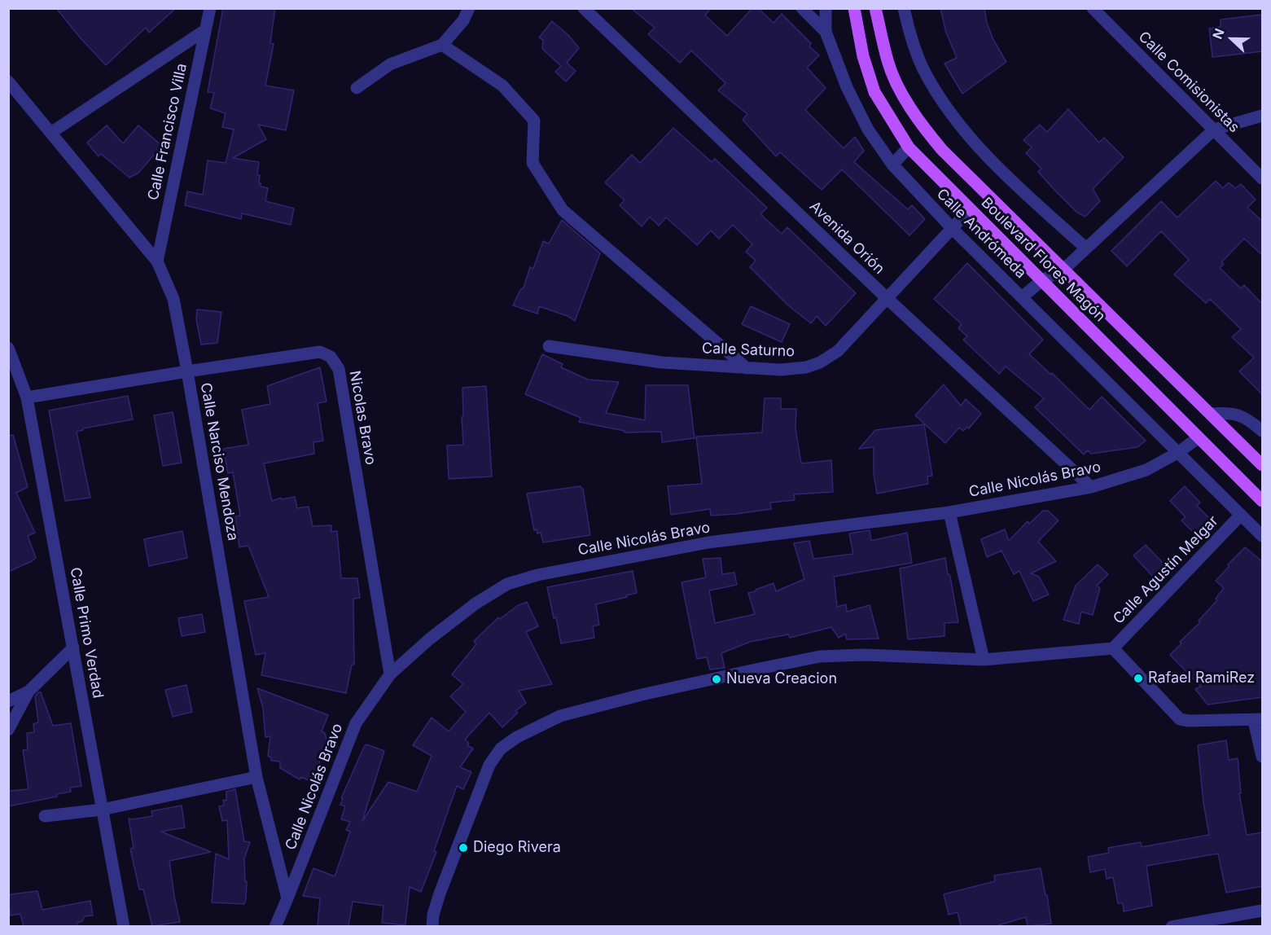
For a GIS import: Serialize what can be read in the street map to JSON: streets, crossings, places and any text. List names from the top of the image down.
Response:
{
  "streets": {
    "main road": ["Boulevard Flores Magón"],
    "street": [
      "Calle Comisionistas",
      "Calle Francisco Villa",
      "Calle Andrómeda",
      "Avenida Orión",
      "Calle Saturno",
      "Nicolas Bravo",
      "Calle Narciso Mendoza",
      "Calle Nicolás Bravo",
      "Calle Agustín Melgar",
      "Calle Primo Verdad"
    ]
  },
  "crossings": [
    ["Calle Francisco Villa", "Calle Narciso Mendoza"],
    ["Calle Andrómeda", "Calle Saturno"],
    ["Calle Andrómeda", "Calle Nicolás Bravo"],
    ["Calle Andrómeda", "Calle Agustín Melgar"],
    ["Avenida Orión", "Calle Saturno"],
    ["Avenida Orión", "Calle Nicolás Bravo"],
    ["Boulevard Flores Magón", "Calle Saturno"],
    ["Boulevard Flores Magón", "Calle Nicolás Bravo"],
    ["Nicolas Bravo", "Calle Narciso Mendoza"],
    ["Nicolas Bravo", "Calle Nicolás Bravo"],
    ["Nicolas Bravo", "Calle Primo Verdad"],
    ["Calle Narciso Mendoza", "Calle Nicolás Bravo"]
  ],
  "places": ["Rafael RamiRez", "Nueva Creacion", "Diego Rivera"],
  "north": "left"
}
